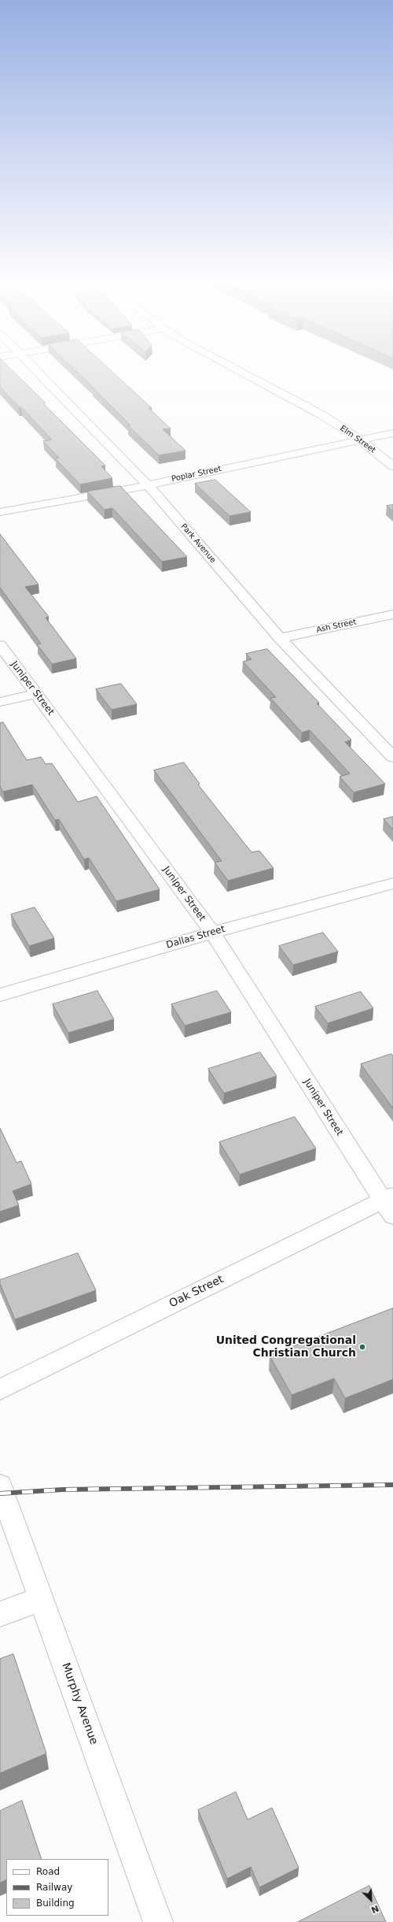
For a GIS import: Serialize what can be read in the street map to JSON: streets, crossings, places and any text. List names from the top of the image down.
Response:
{
  "streets": {
    "street": [
      "Elm Street",
      "Poplar Street",
      "Park Avenue",
      "Ash Street",
      "Juniper Street",
      "Dallas Street",
      "Oak Street",
      "Murphy Avenue"
    ]
  },
  "crossings": [
    ["Elm Street", "Poplar Street"],
    ["Poplar Street", "Park Avenue"],
    ["Park Avenue", "Ash Street"],
    ["Juniper Street", "Dallas Street"],
    ["Juniper Street", "Oak Street"]
  ],
  "places": ["United Congregational Christian Church"],
  "legend": ["Road", "Railway", "Building"],
  "north": "bottom right"
}
